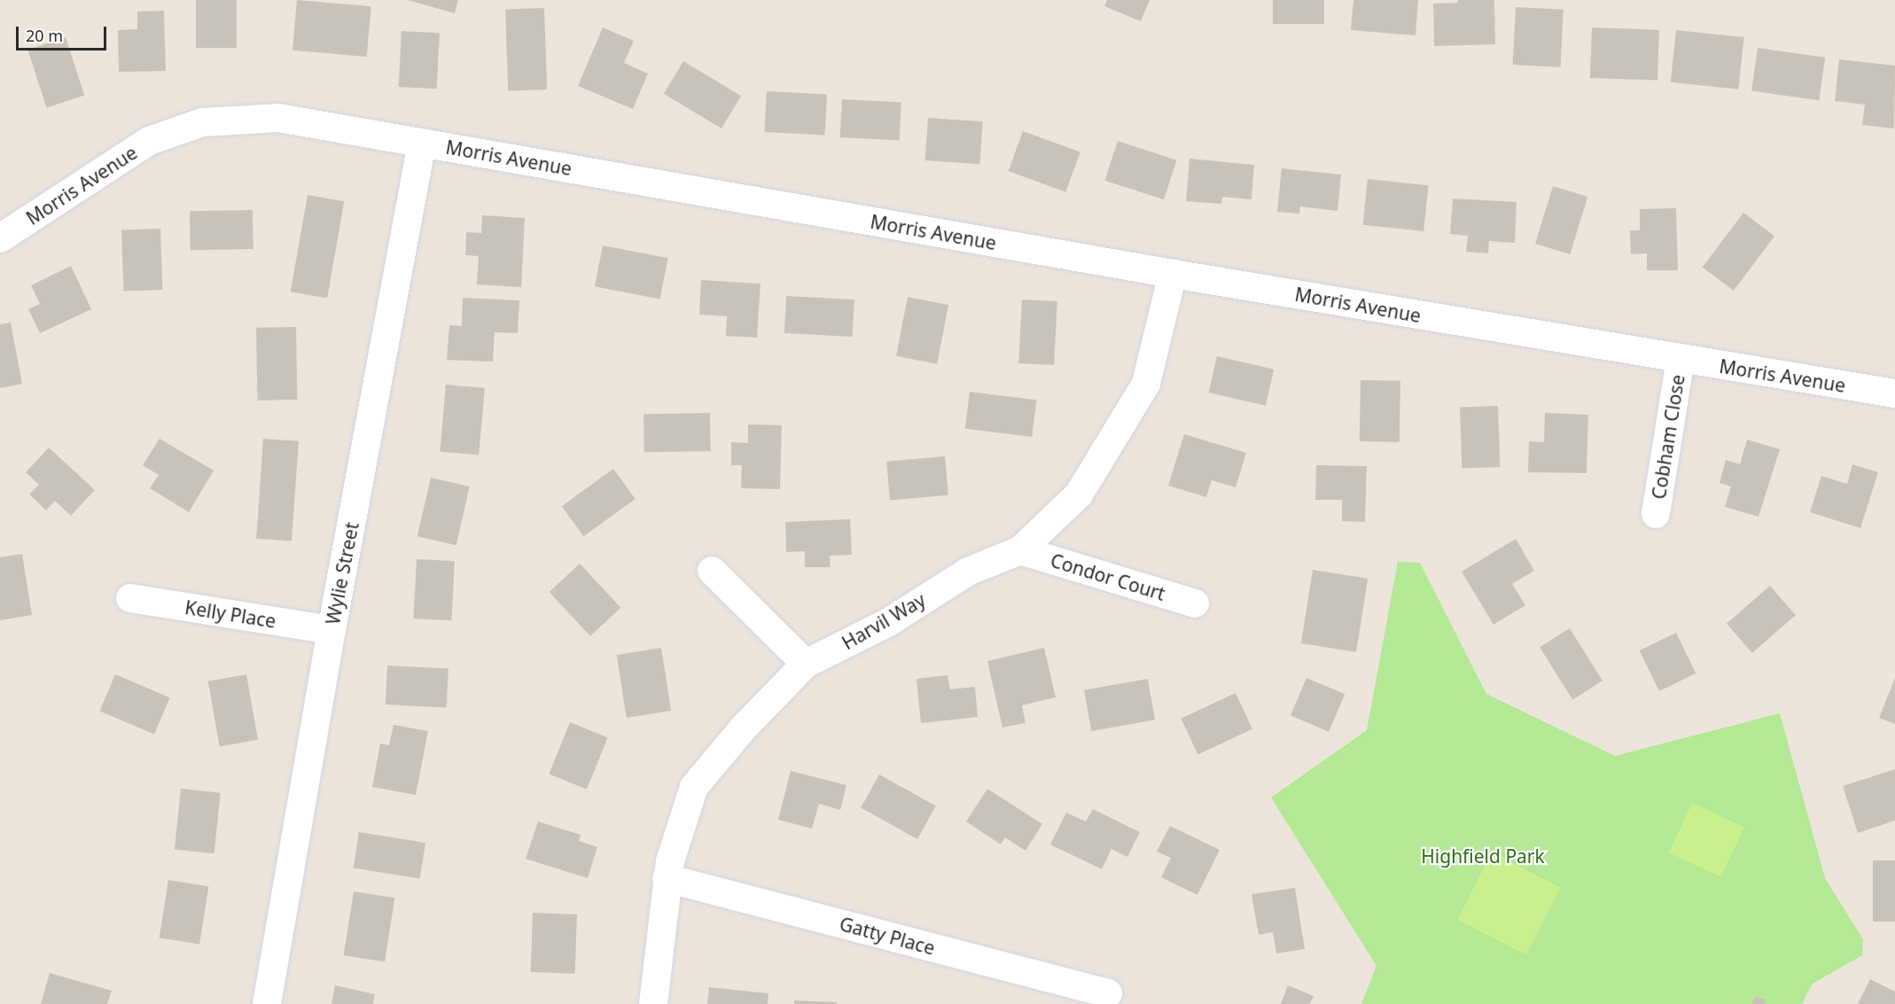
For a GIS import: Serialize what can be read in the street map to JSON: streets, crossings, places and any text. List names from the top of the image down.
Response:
{
  "streets": {
    "street": [
      "Morris Avenue",
      "Cobham Close",
      "Wylie Street",
      "Condor Court",
      "Kelly Place",
      "Harvil Way",
      "Gatty Place"
    ]
  },
  "crossings": [
    ["Morris Avenue", "Cobham Close"],
    ["Morris Avenue", "Wylie Street"],
    ["Morris Avenue", "Harvil Way"],
    ["Wylie Street", "Kelly Place"],
    ["Condor Court", "Harvil Way"],
    ["Harvil Way", "Gatty Place"]
  ],
  "parks": ["Highfield Park"],
  "scale_bar": "20 m"
}
